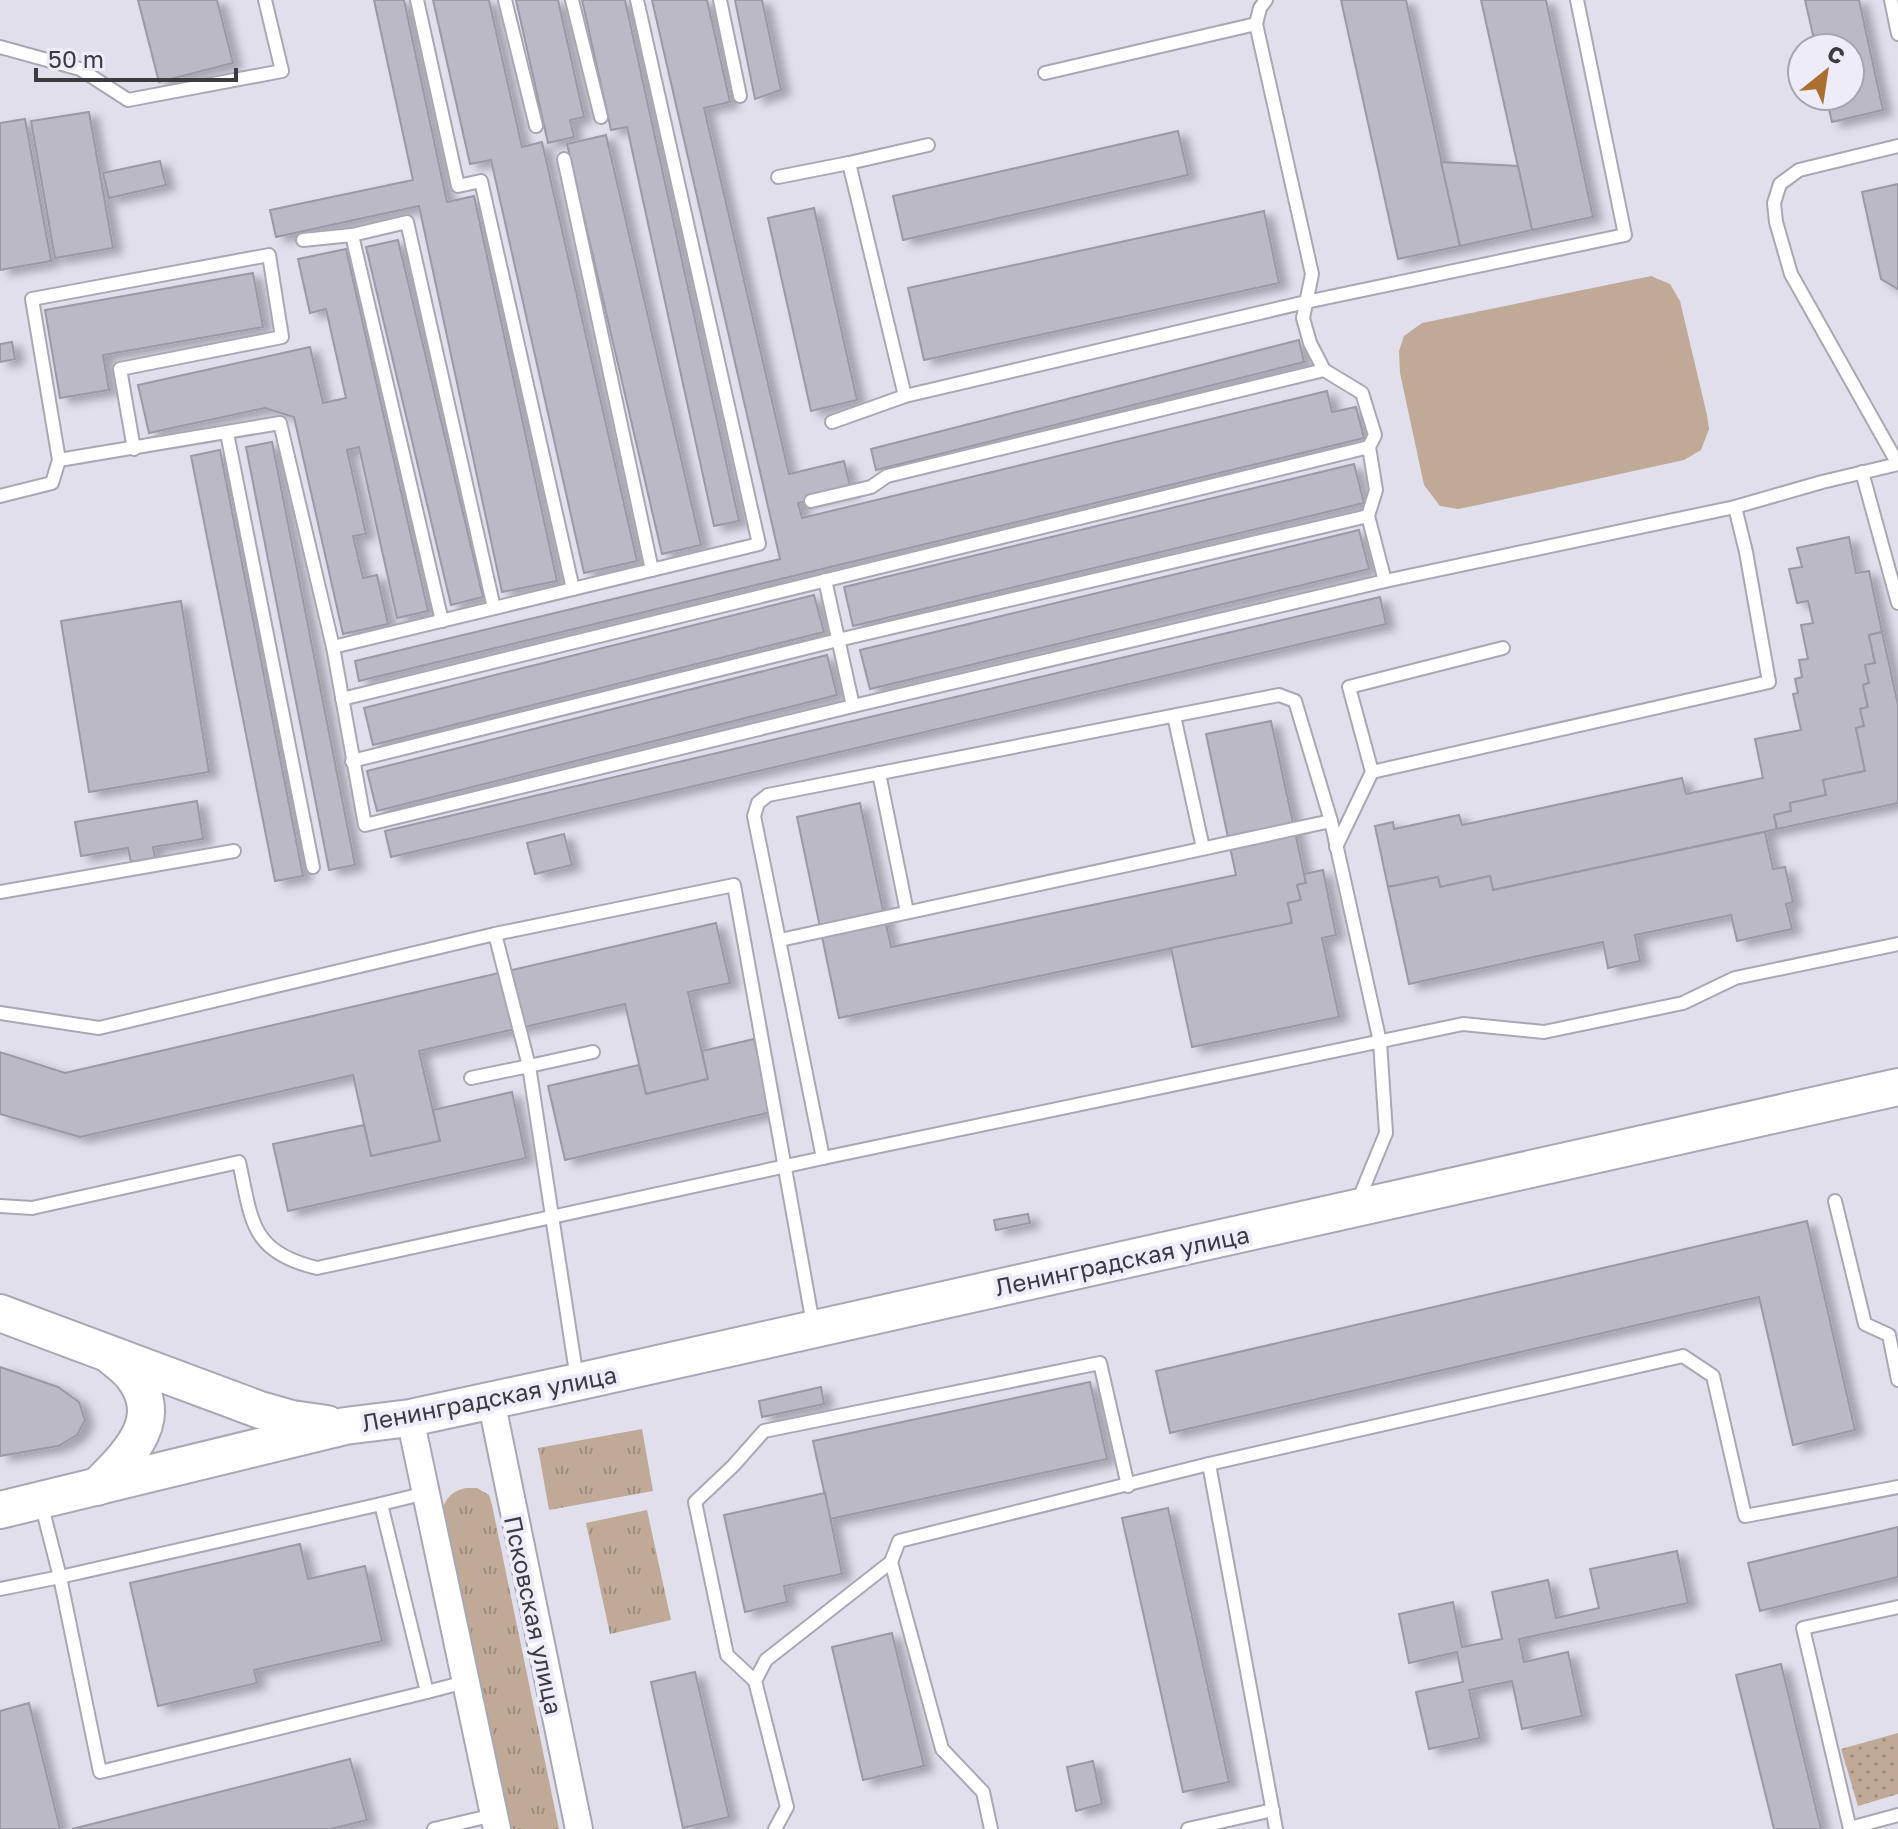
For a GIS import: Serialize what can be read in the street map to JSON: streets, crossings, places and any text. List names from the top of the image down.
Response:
{
  "streets": {
    "main road": ["Ленинградская улица"],
    "street": ["Псковская улица"]
  },
  "crossings": [
    ["Ленинградская улица", "Псковская улица"]
  ],
  "scale_bar": "50 m",
  "north": "top right"
}
